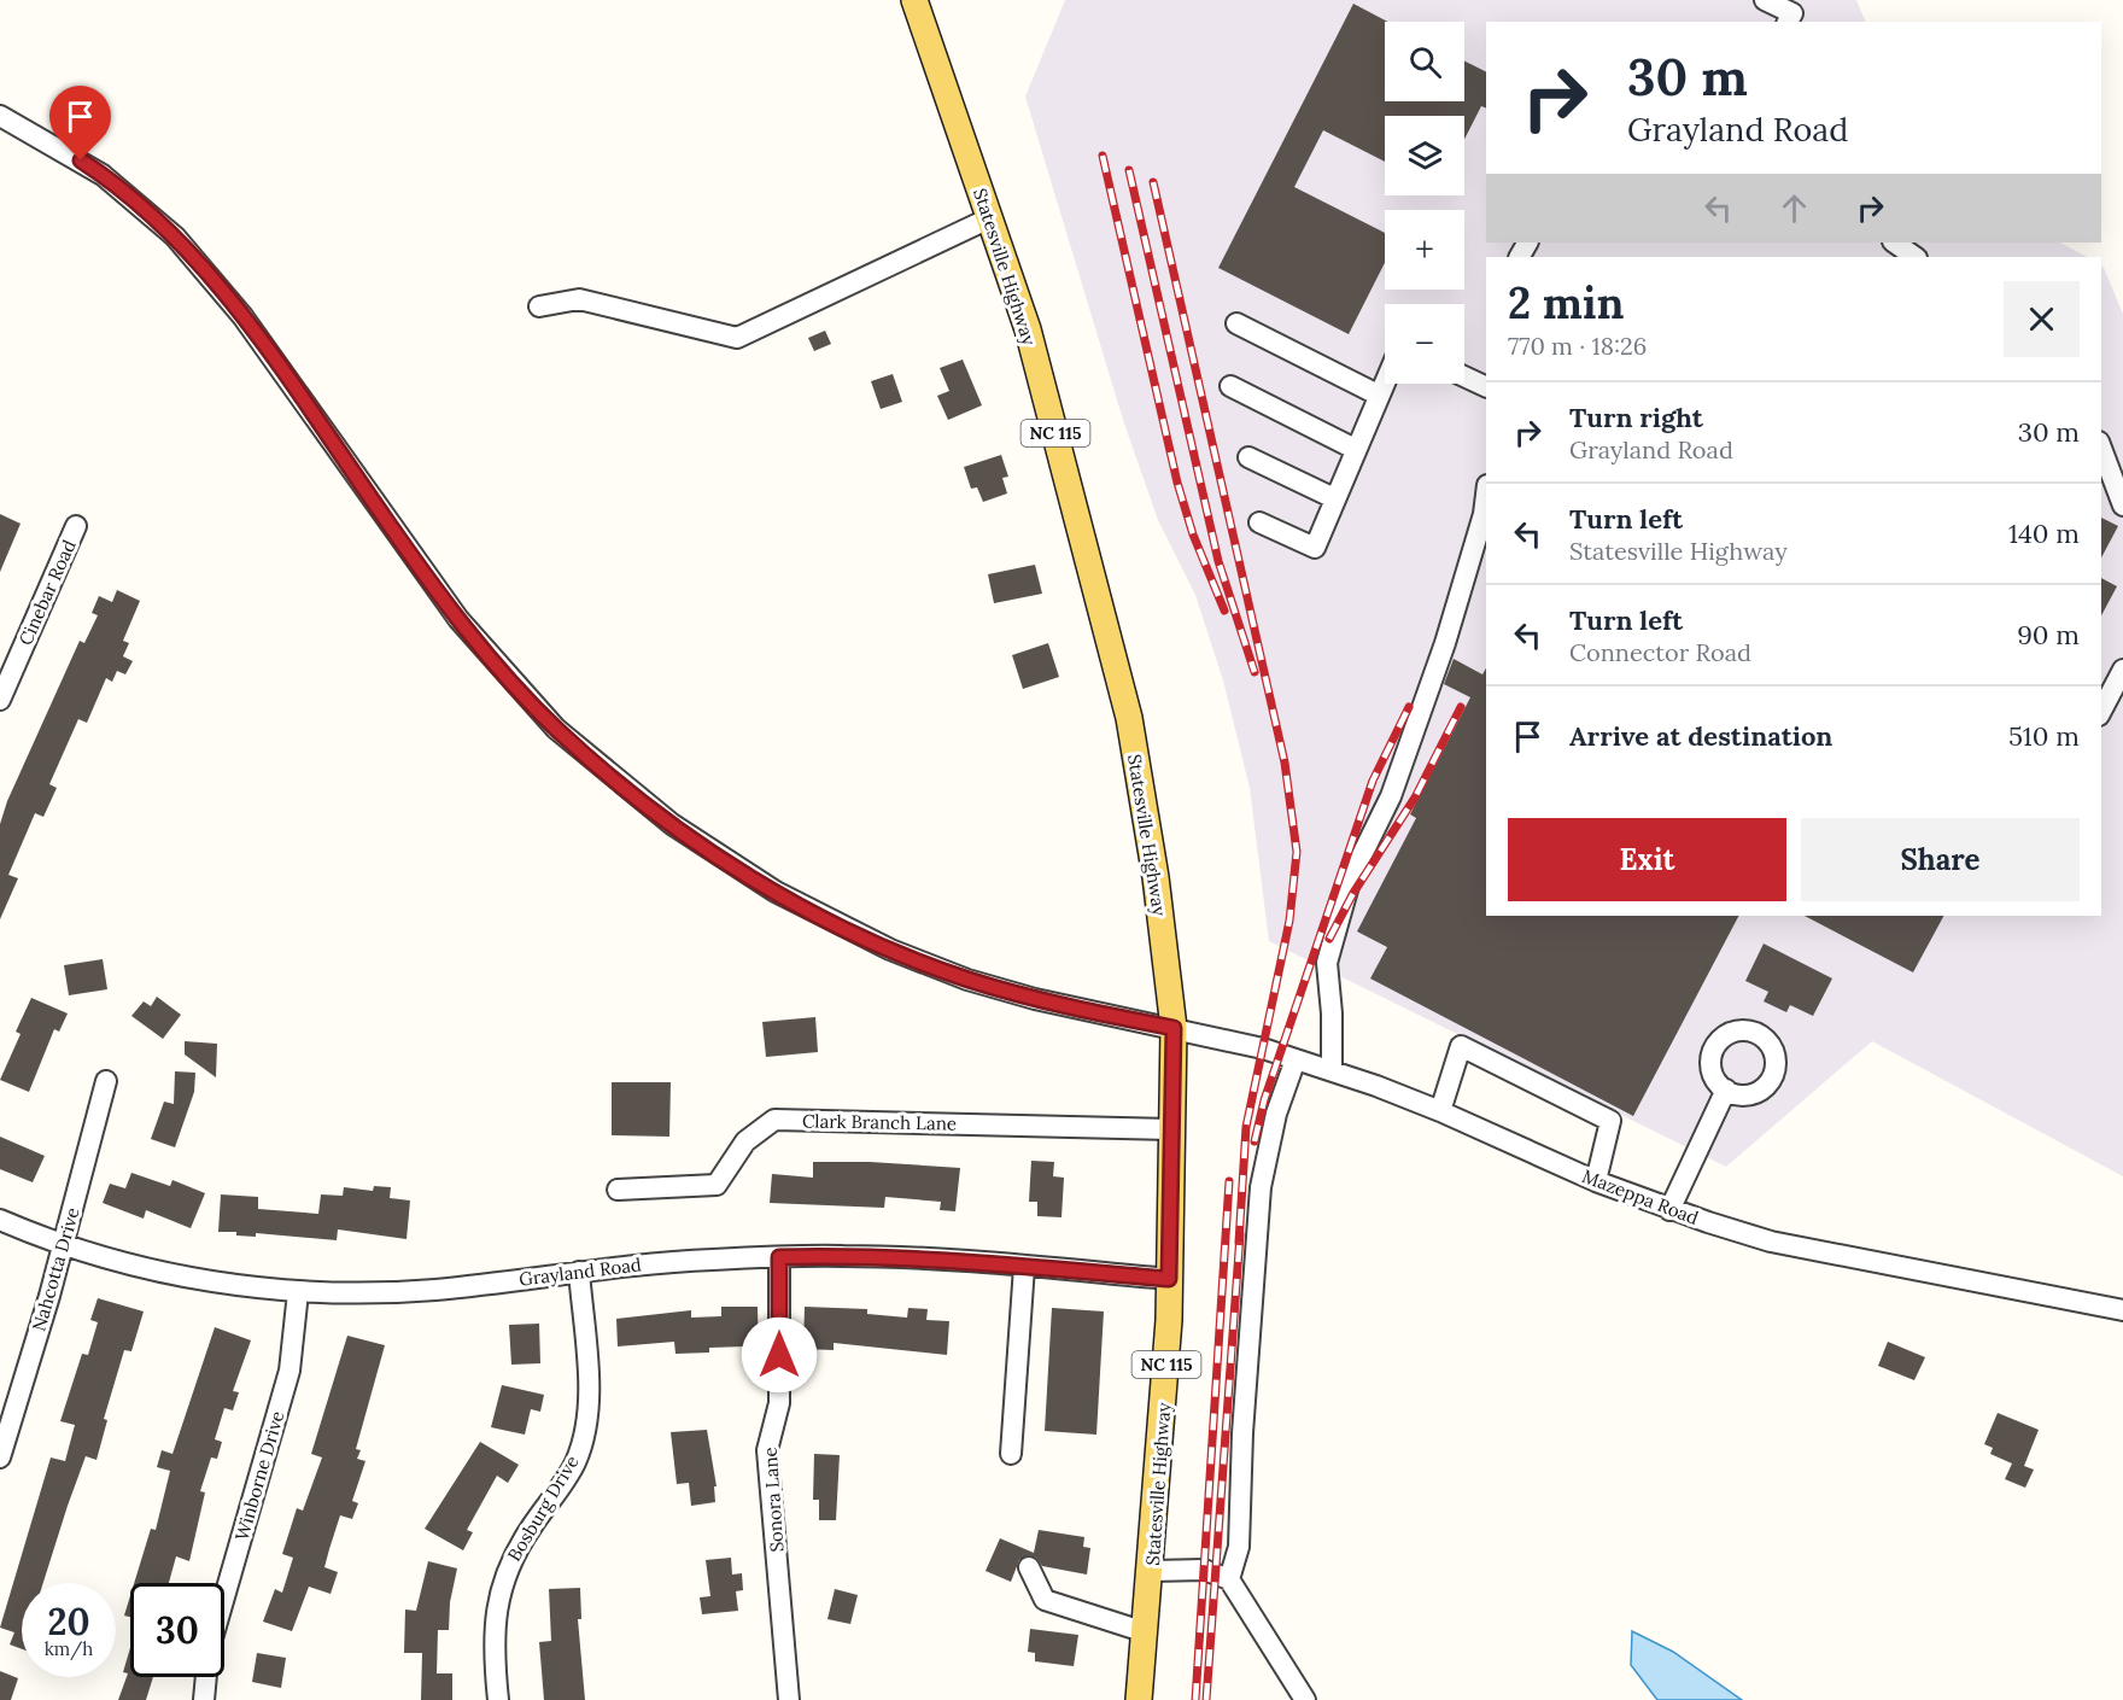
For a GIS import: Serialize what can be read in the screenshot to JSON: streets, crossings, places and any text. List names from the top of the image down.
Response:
{
  "streets": {
    "main road": ["Statesville Highway", "NC 115"],
    "street": [
      "Cinebar Road",
      "Clark Branch Lane",
      "Mazeppa Road",
      "Nahcotta Drive",
      "Grayland Road",
      "Winborne Drive",
      "Sonora Lane",
      "Bosburg Drive"
    ]
  },
  "crossings": [
    ["Statesville Highway", "Clark Branch Lane"],
    ["Statesville Highway", "Mazeppa Road"],
    ["Statesville Highway", "Grayland Road"],
    ["Nahcotta Drive", "Grayland Road"],
    ["Grayland Road", "Winborne Drive"],
    ["Grayland Road", "Sonora Lane"],
    ["Grayland Road", "Bosburg Drive"]
  ],
  "page": {
    "map_buttons": ["+", "−"],
    "turn": ["30 m", "Grayland Road"],
    "heading": ["2 min", "770 m · 18:26"],
    "list": [
      {
        "name": "Turn right",
        "note": "Grayland Road",
        "value": "30 m"
      },
      {
        "name": "Turn left",
        "note": "Statesville Highway",
        "value": "140 m"
      },
      {
        "name": "Turn left",
        "note": "Connector Road",
        "value": "90 m"
      },
      {
        "name": "Arrive at destination",
        "value": "510 m"
      }
    ],
    "buttons": ["Exit", "Share"],
    "speed": "20 km/h",
    "limit": "30"
  }
}
